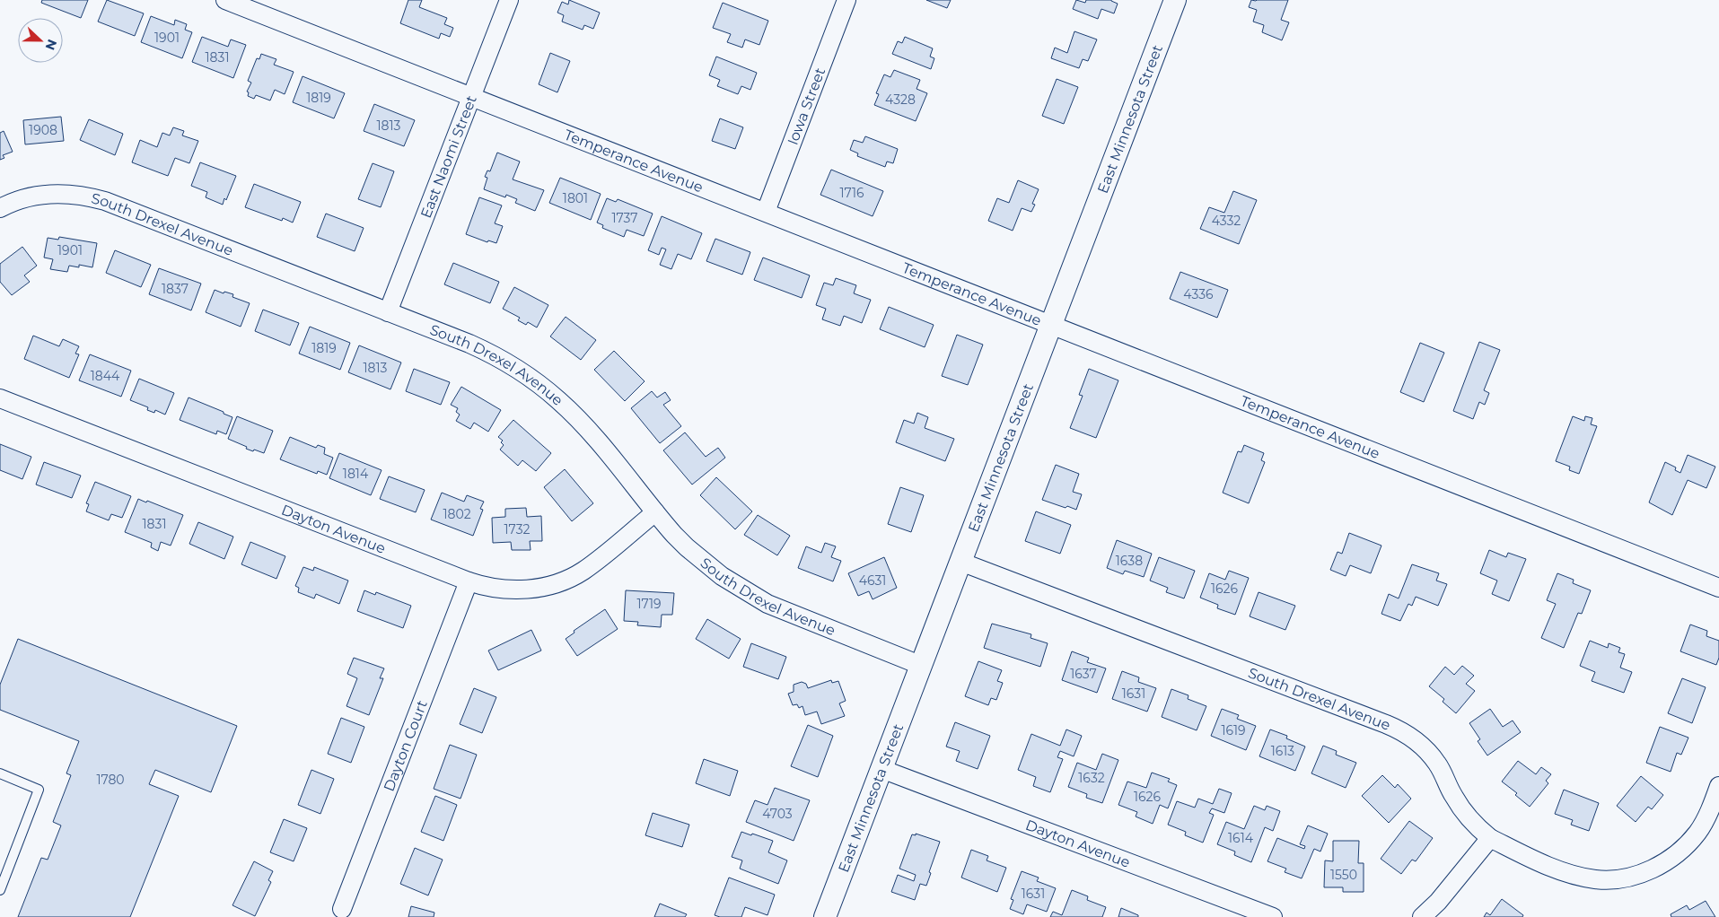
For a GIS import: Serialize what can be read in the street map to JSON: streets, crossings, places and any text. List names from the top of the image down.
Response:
{
  "streets": {
    "street": [
      "Iowa Street",
      "East Minnesota Street",
      "East Naomi Street",
      "Temperance Avenue",
      "South Drexel Avenue",
      "Dayton Avenue",
      "Dayton Court"
    ]
  },
  "crossings": [
    ["Iowa Street", "Temperance Avenue"],
    ["East Minnesota Street", "Temperance Avenue"],
    ["East Minnesota Street", "South Drexel Avenue"],
    ["East Minnesota Street", "Dayton Avenue"],
    ["East Naomi Street", "Temperance Avenue"],
    ["East Naomi Street", "South Drexel Avenue"],
    ["South Drexel Avenue", "Dayton Avenue"],
    ["Dayton Avenue", "Dayton Court"]
  ],
  "house_numbers": [
    "1901",
    "1831",
    "1819",
    "4328",
    "1813",
    "1908",
    "1716",
    "1801",
    "1737",
    "4332",
    "1901",
    "1837",
    "4336",
    "1819",
    "1813",
    "1844",
    "1814",
    "1802",
    "1831",
    "1732",
    "1638",
    "4631",
    "1626",
    "1719",
    "1637",
    "1631",
    "1619",
    "1613",
    "1632",
    "1780",
    "1626",
    "4703",
    "1614",
    "1550",
    "1631"
  ],
  "north": "right"
}
